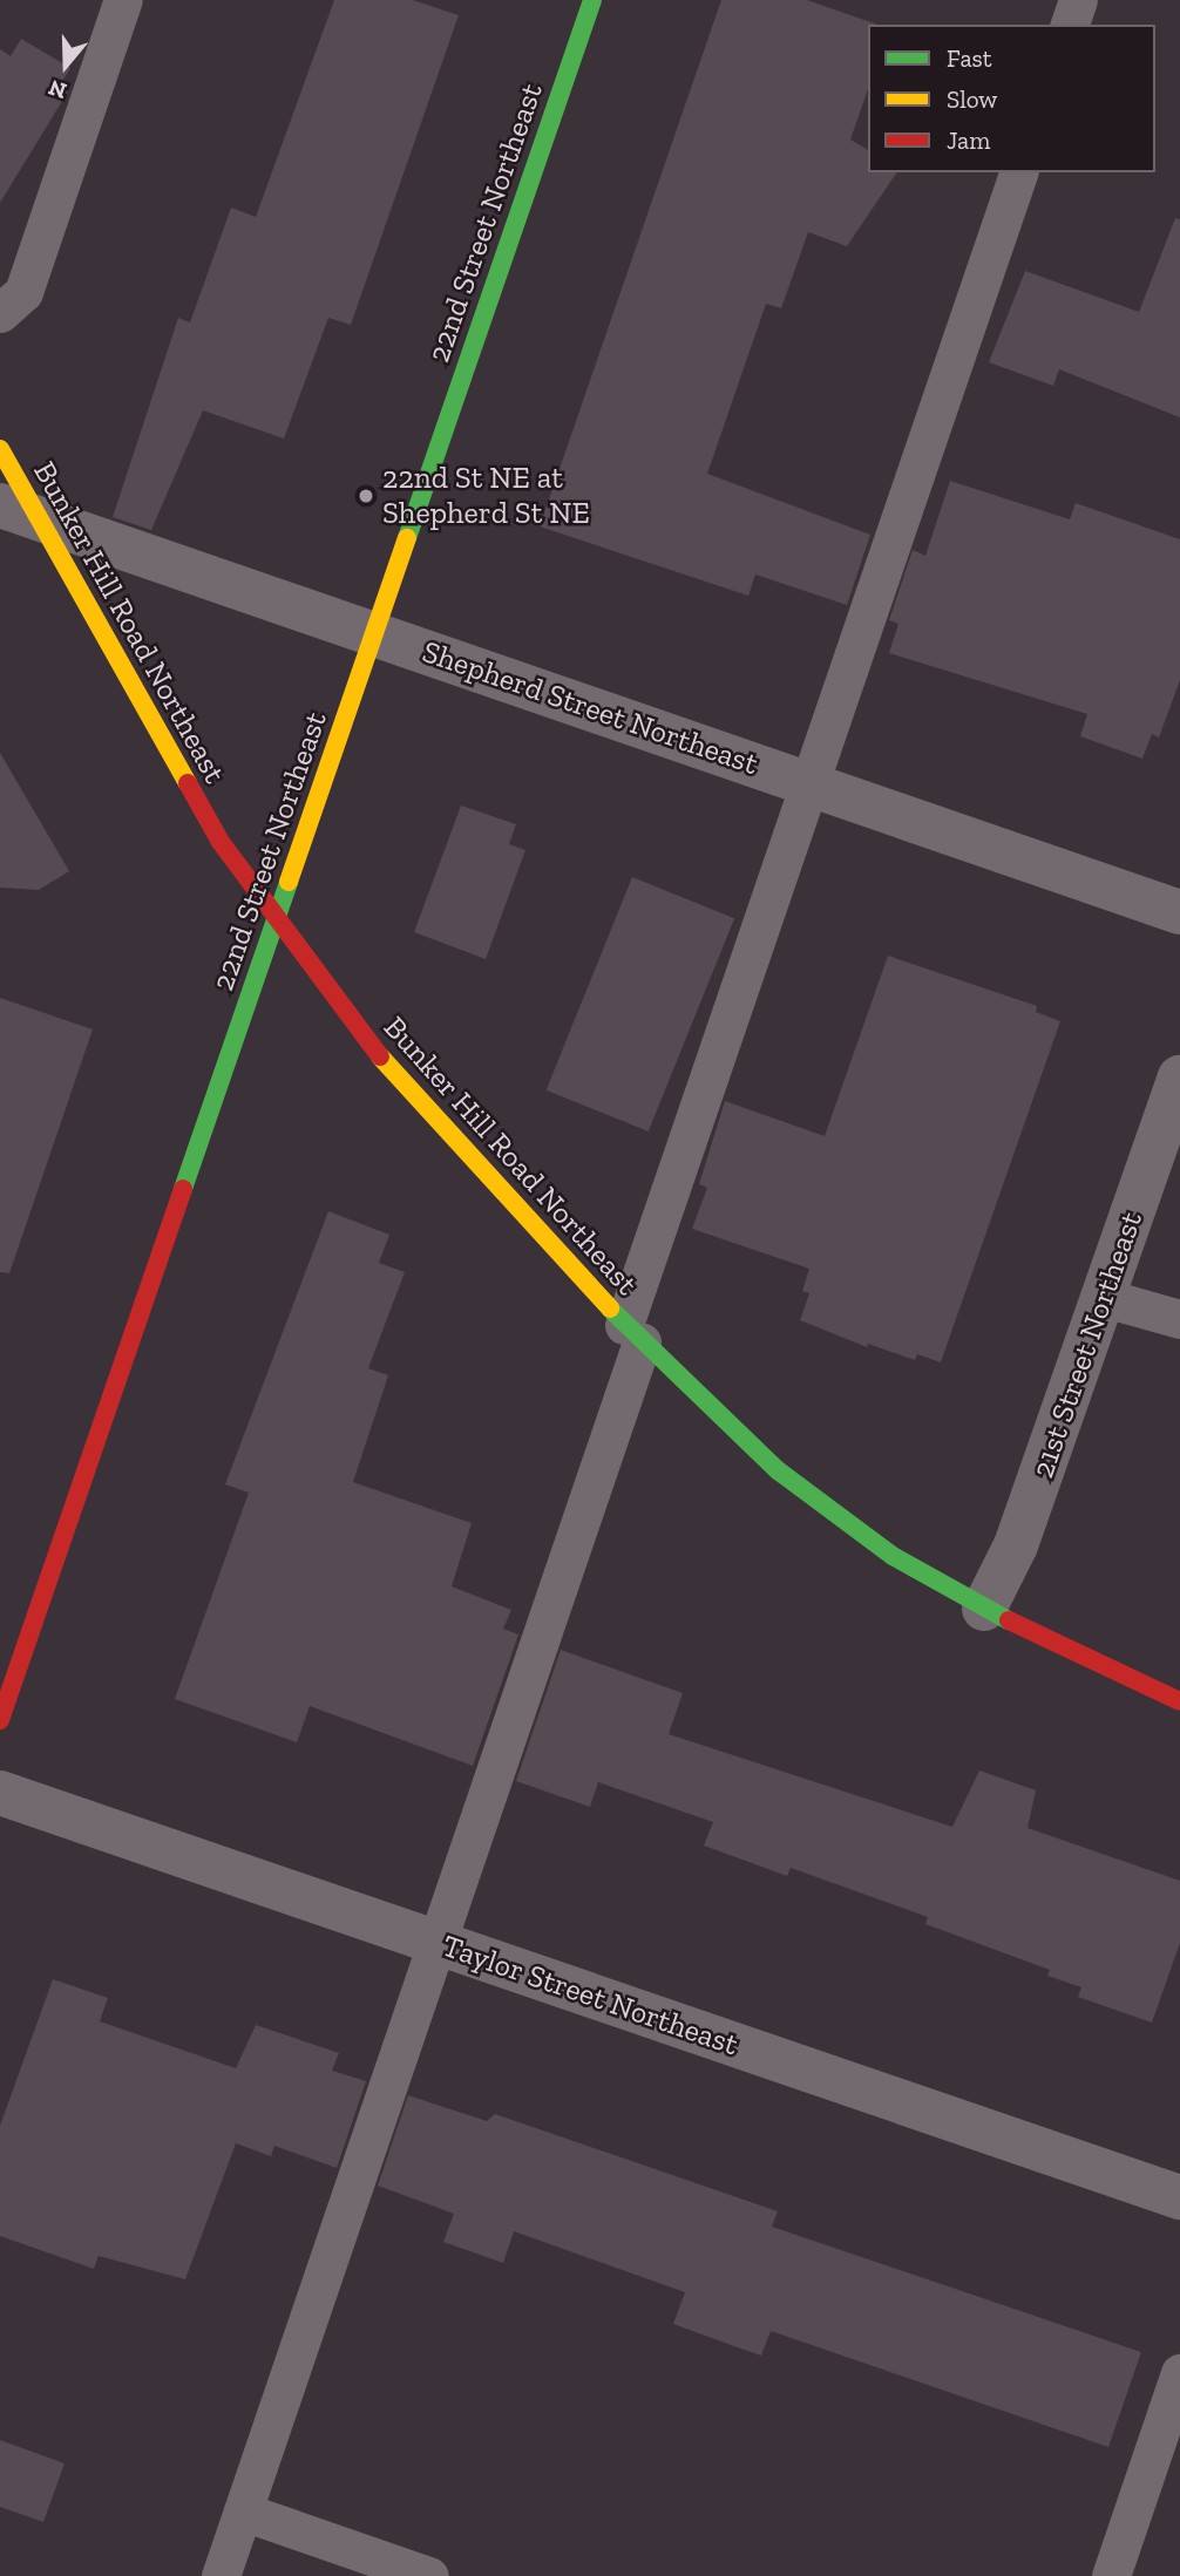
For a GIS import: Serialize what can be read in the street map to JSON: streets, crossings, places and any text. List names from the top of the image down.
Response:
{
  "streets": {
    "street": [
      "22nd Street Northeast",
      "Bunker Hill Road Northeast",
      "Shepherd Street Northeast",
      "21st Street Northeast",
      "Taylor Street Northeast"
    ]
  },
  "crossings": [
    ["22nd Street Northeast", "Bunker Hill Road Northeast"],
    ["22nd Street Northeast", "Shepherd Street Northeast"],
    ["Bunker Hill Road Northeast", "Shepherd Street Northeast"],
    ["Bunker Hill Road Northeast", "21st Street Northeast"]
  ],
  "places": ["22nd St NE at Shepherd St NE"],
  "legend": ["Fast", "Slow", "Jam"],
  "north": "bottom"
}
